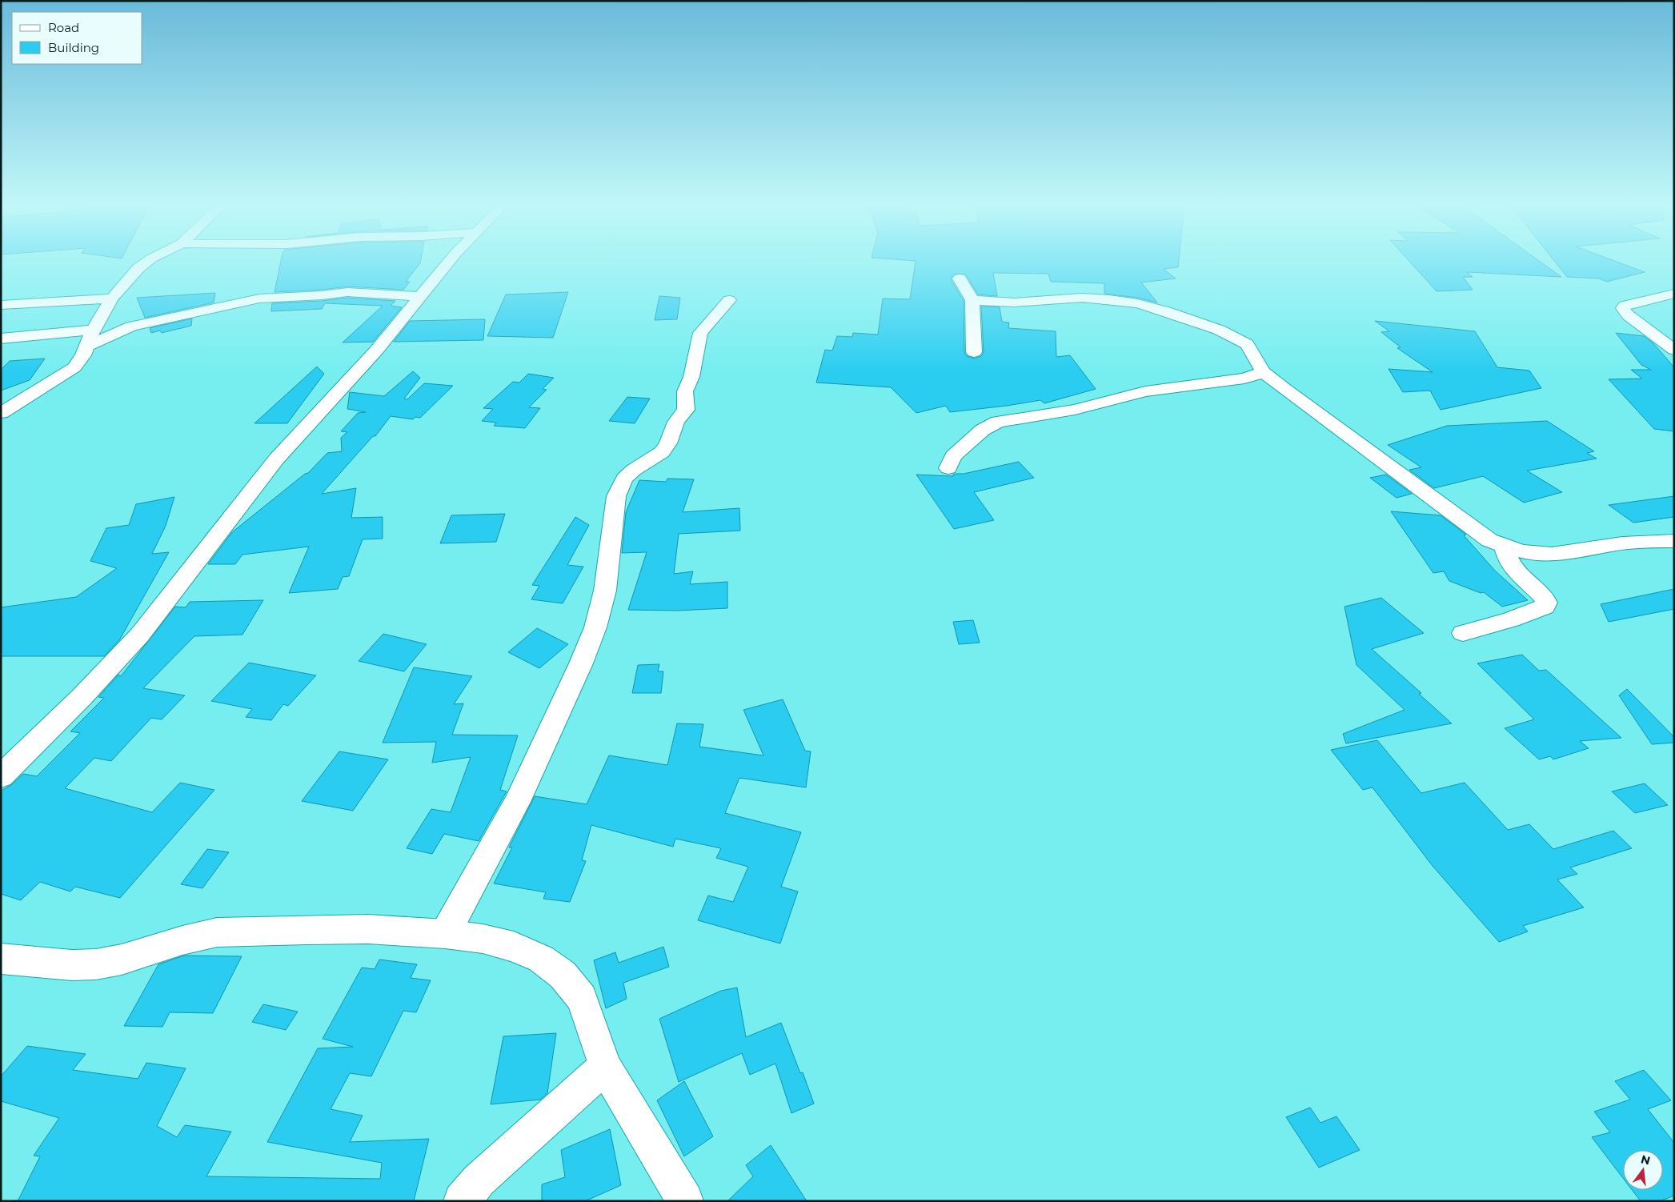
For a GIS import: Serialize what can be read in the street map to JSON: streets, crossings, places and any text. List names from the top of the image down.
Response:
{
  "legend": ["Road", "Building"],
  "north": "top"
}
